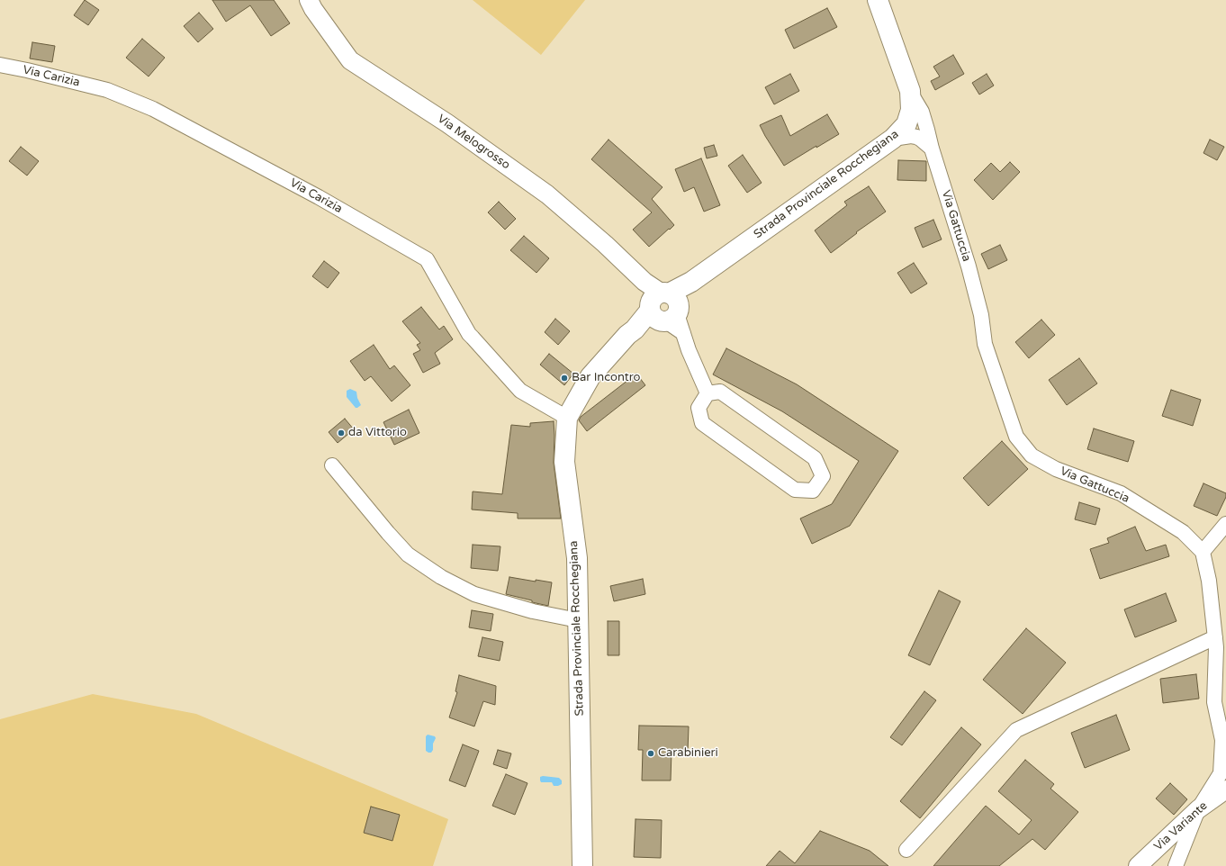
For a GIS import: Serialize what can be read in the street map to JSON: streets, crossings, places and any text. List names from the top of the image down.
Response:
{
  "streets": {
    "main road": ["Strada Provinciale Rocchegiana"],
    "street": [
      "Via Carizia",
      "Via Melogrosso",
      "Via Gattuccia",
      "Via Variante"
    ]
  },
  "crossings": [
    ["Via Carizia", "Strada Provinciale Rocchegiana"],
    ["Via Melogrosso", "Strada Provinciale Rocchegiana"],
    ["Strada Provinciale Rocchegiana", "Via Gattuccia"],
    ["Via Gattuccia", "Via Variante"]
  ],
  "places": ["Bar Incontro", "da Vittorio", "Carabinieri"]
}
